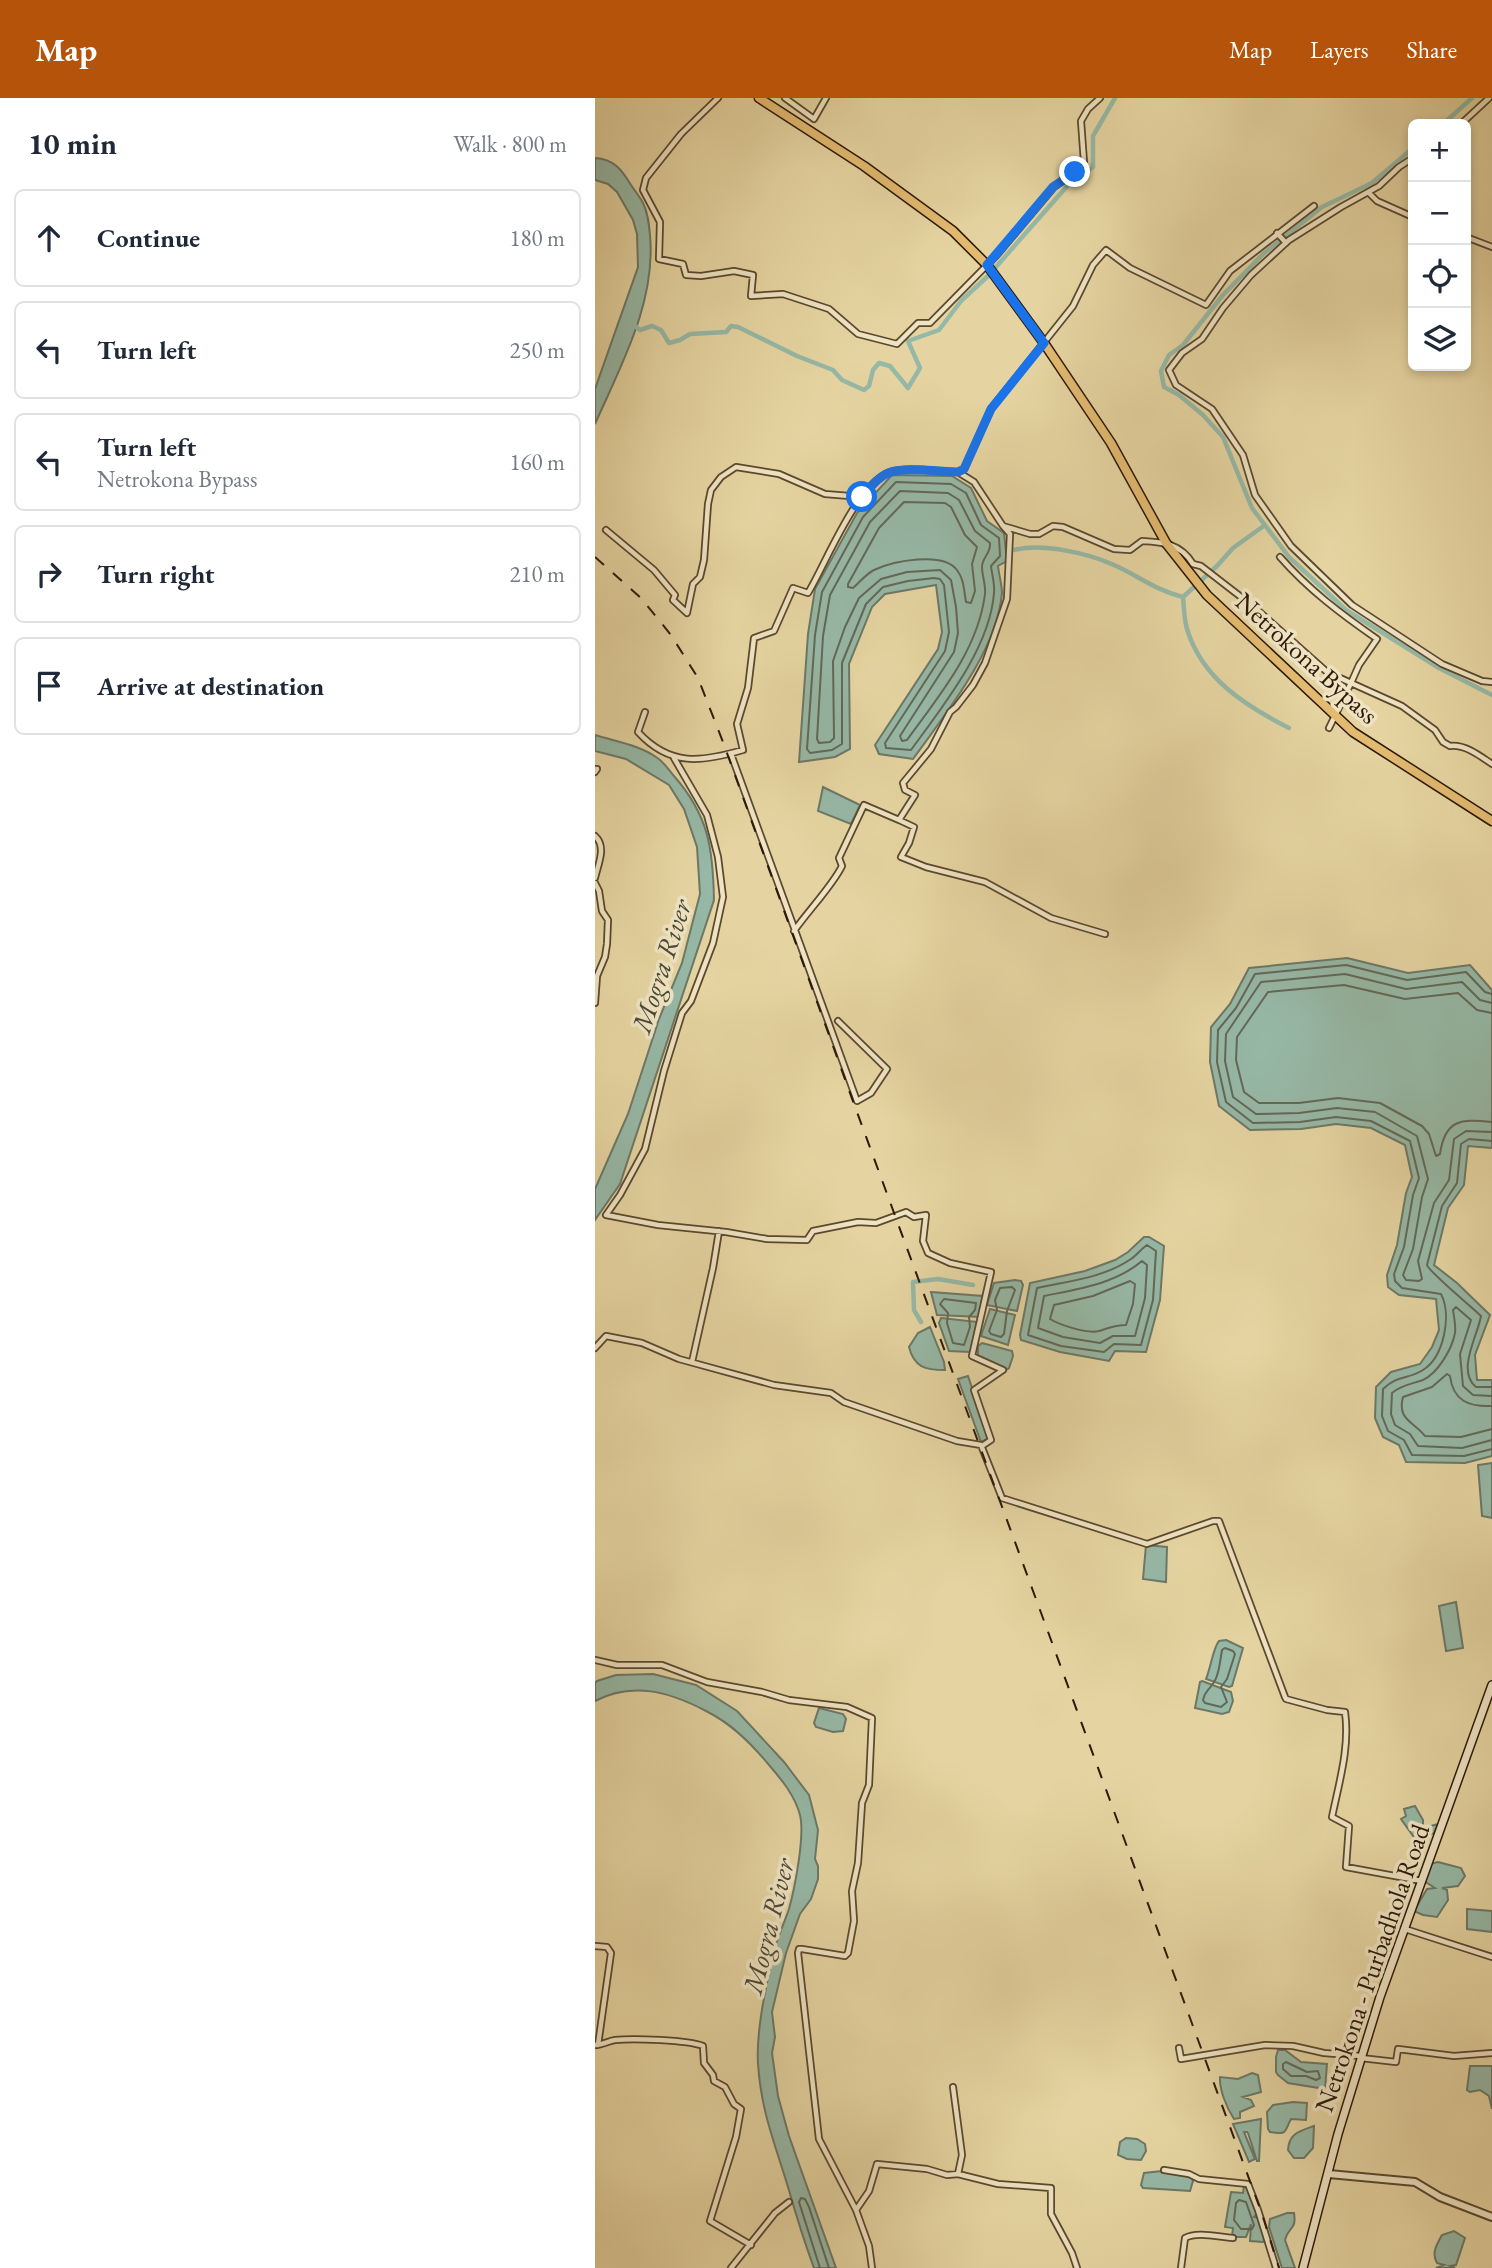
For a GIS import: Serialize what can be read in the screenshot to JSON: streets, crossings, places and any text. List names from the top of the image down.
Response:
{
  "streets": {
    "main road": ["Netrokona Bypass", "Netrokona - Purbadhola Road"]
  },
  "water": ["Mogra River"],
  "page": {
    "header": "Map",
    "nav": ["Map", "Layers", "Share"],
    "heading": ["10 min", "Walk · 800 m"],
    "map_buttons": ["+", "−"],
    "list": [
      ["Continue", "180 m"],
      ["Turn left", "250 m"],
      ["Turn left", "Netrokona Bypass", "160 m"],
      ["Turn right", "210 m"],
      "Arrive at destination"
    ]
  }
}
